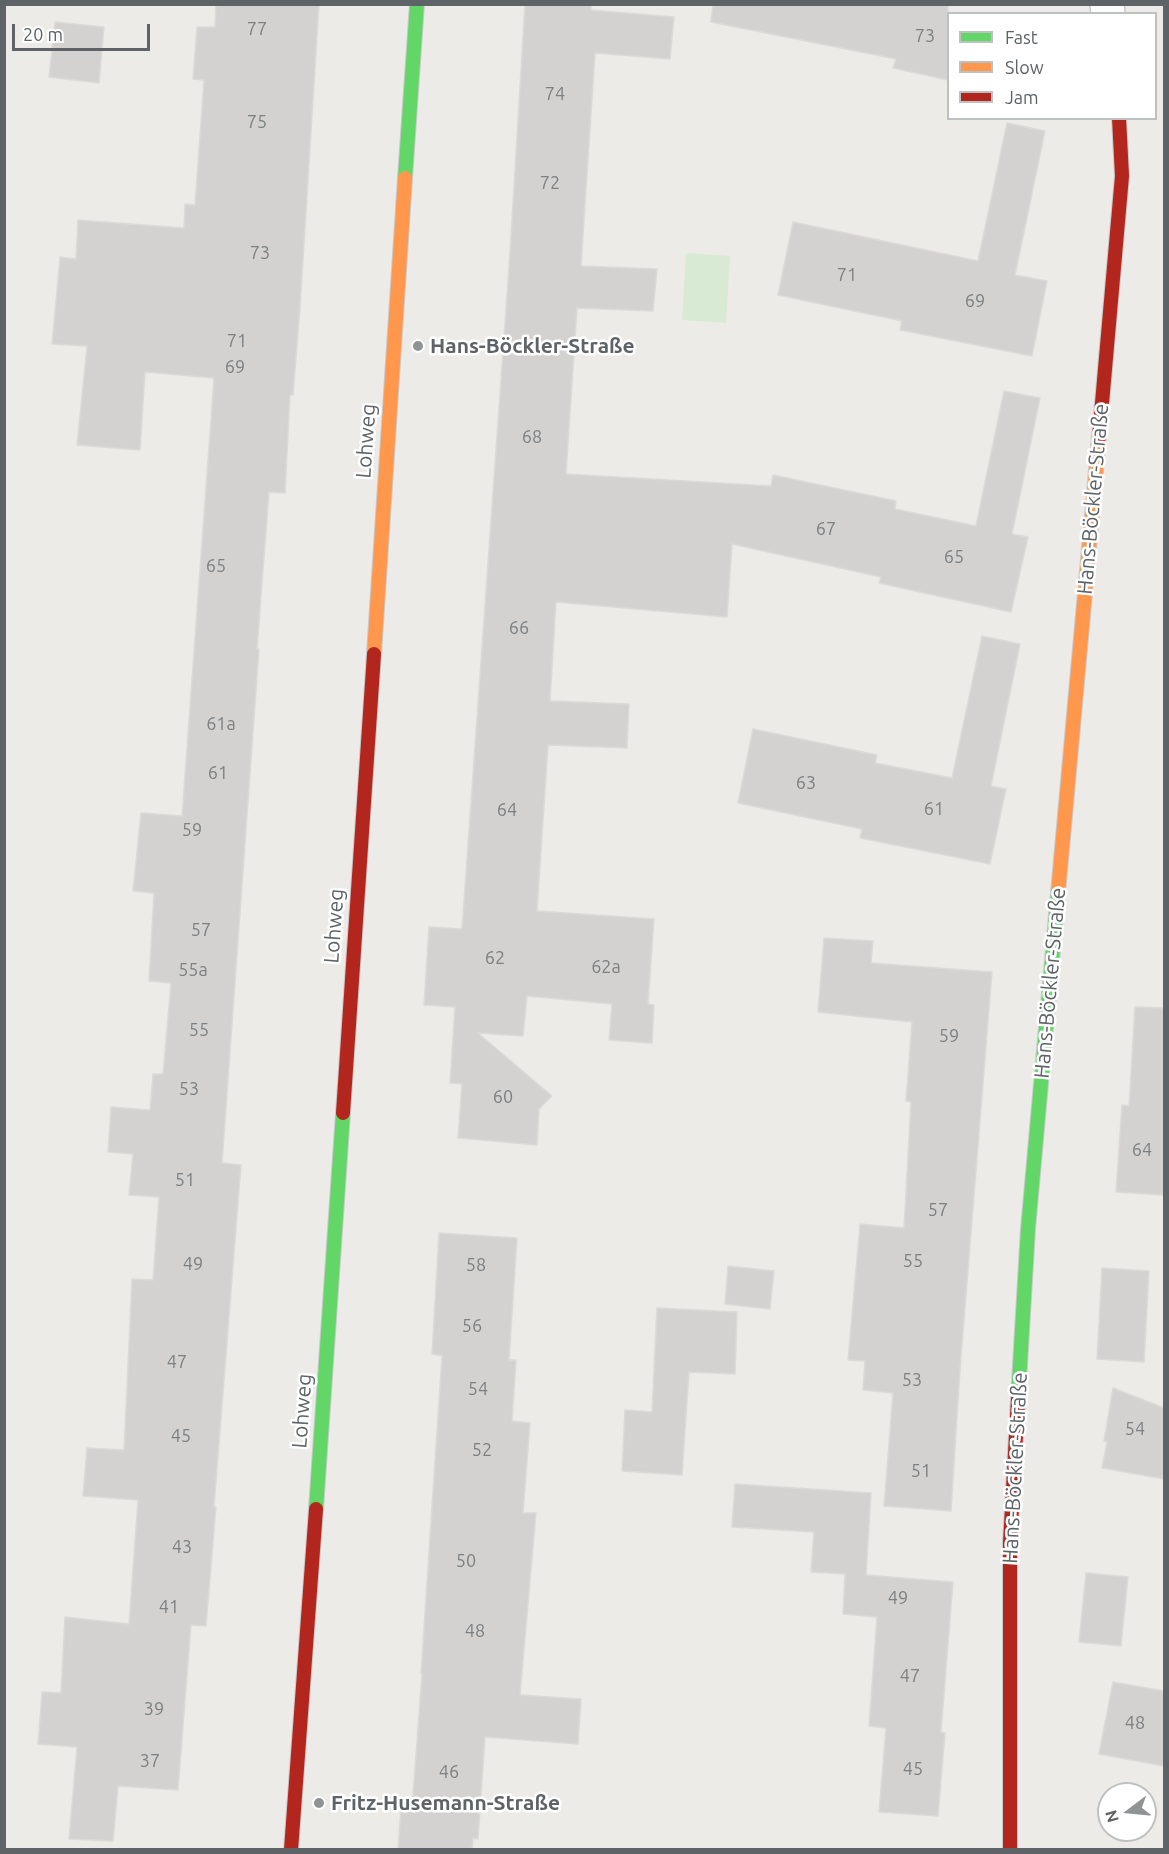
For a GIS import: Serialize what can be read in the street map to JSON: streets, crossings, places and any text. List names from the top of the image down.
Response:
{
  "streets": {
    "street": ["Lohweg", "Hans-Böckler-Straße"]
  },
  "places": ["Hans-Böckler-Straße", "Fritz-Husemann-Straße"],
  "house_numbers": [
    "77",
    "73",
    "74",
    "75",
    "72",
    "73",
    "71",
    "69",
    "71",
    "69",
    "68",
    "67",
    "65",
    "65",
    "66",
    "61a",
    "61",
    "63",
    "61",
    "64",
    "59",
    "57",
    "62",
    "62a",
    "55a",
    "55",
    "59",
    "53",
    "60",
    "64",
    "51",
    "57",
    "55",
    "49",
    "58",
    "56",
    "47",
    "53",
    "54",
    "54",
    "45",
    "52",
    "51",
    "43",
    "50",
    "49",
    "41",
    "48",
    "47",
    "39",
    "48",
    "37",
    "45",
    "46"
  ],
  "legend": ["Fast", "Slow", "Jam"],
  "scale_bar": "20 m",
  "north": "left"
}
